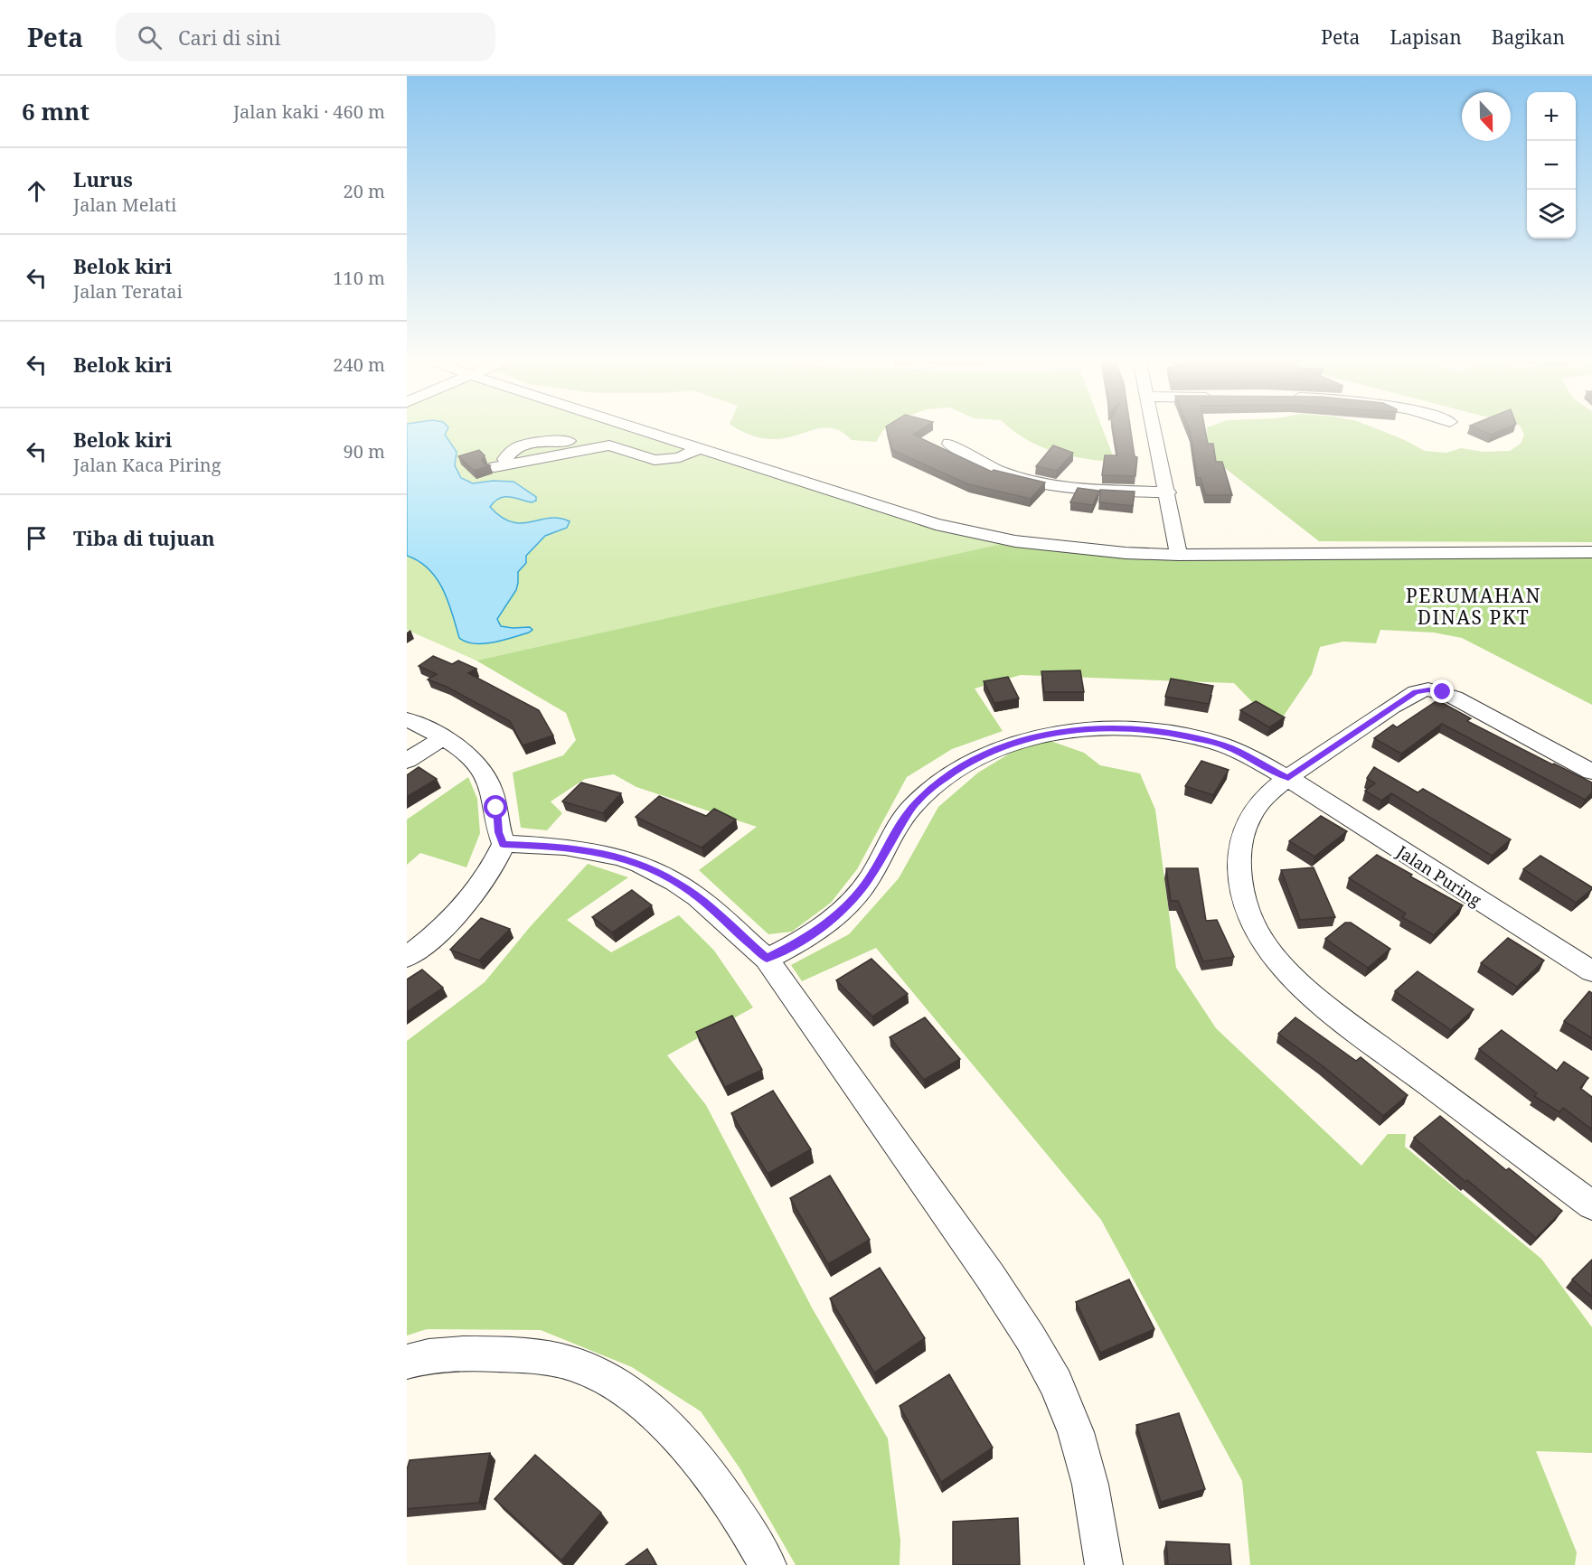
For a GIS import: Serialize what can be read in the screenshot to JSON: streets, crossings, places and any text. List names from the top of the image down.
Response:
{
  "streets": {
    "street": ["Jalan Puring"]
  },
  "districts": ["PERUMAHAN DINAS PKT"],
  "north": "bottom",
  "page": {
    "header": "Peta",
    "search": "Cari di sini",
    "nav": ["Peta", "Lapisan", "Bagikan"],
    "heading": ["6 mnt", "Jalan kaki · 460 m"],
    "map_buttons": ["+", "−"],
    "list": [
      ["Lurus", "Jalan Melati", "20 m"],
      ["Belok kiri", "Jalan Teratai", "110 m"],
      ["Belok kiri", "240 m"],
      ["Belok kiri", "Jalan Kaca Piring", "90 m"],
      "Tiba di tujuan"
    ]
  }
}
